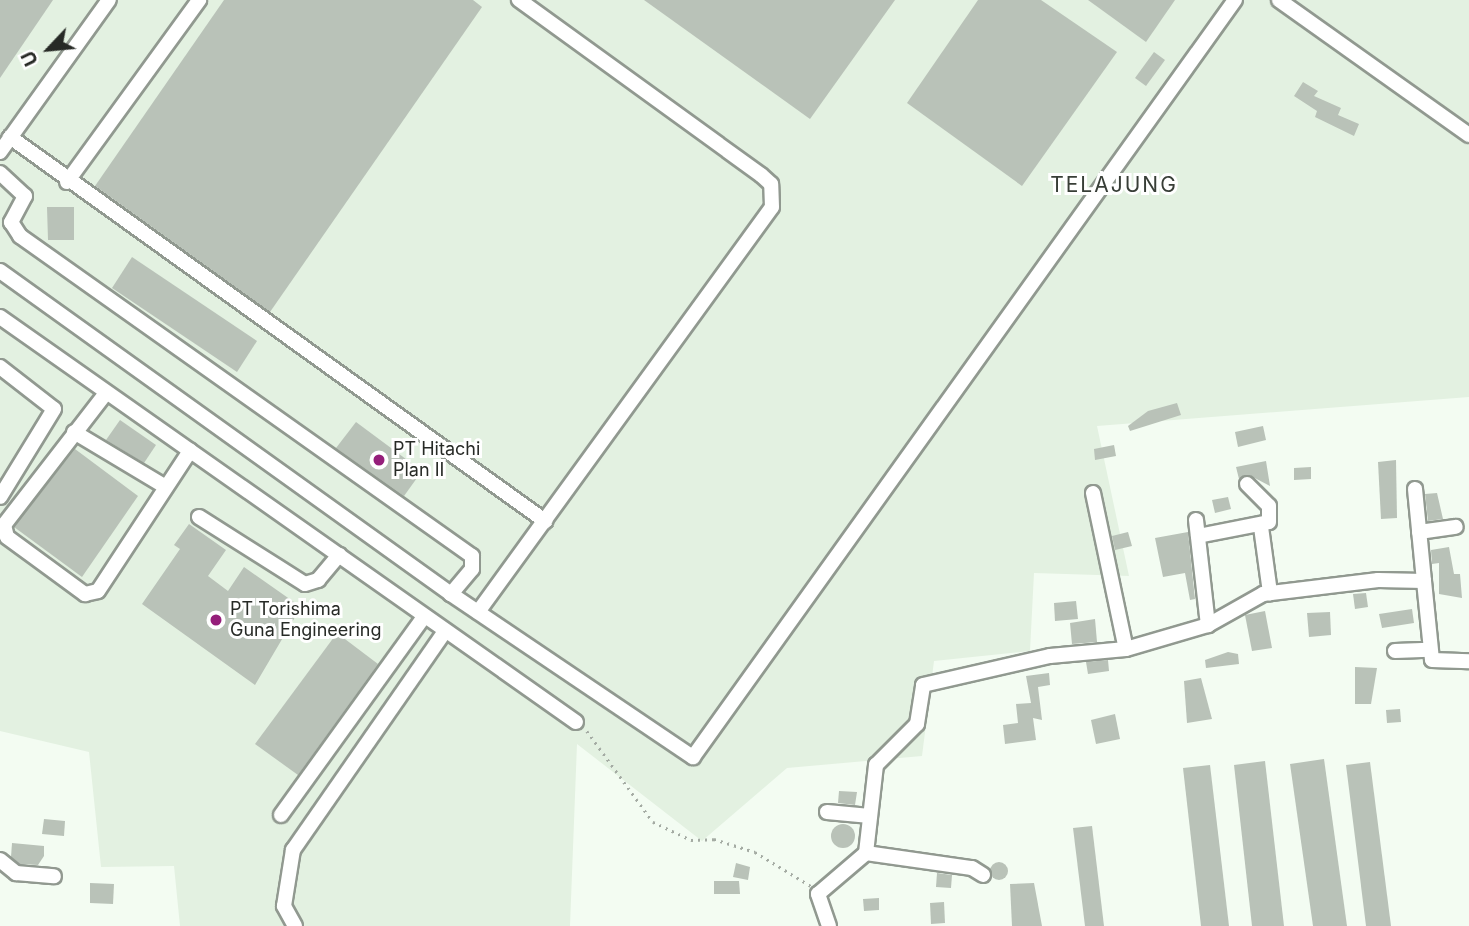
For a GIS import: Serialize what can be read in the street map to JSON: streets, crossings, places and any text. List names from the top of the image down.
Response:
{
  "districts": ["TELAJUNG"],
  "places": ["PT Hitachi Plan II", "PT Torishima Guna Engineering"],
  "north": "bottom left"
}
